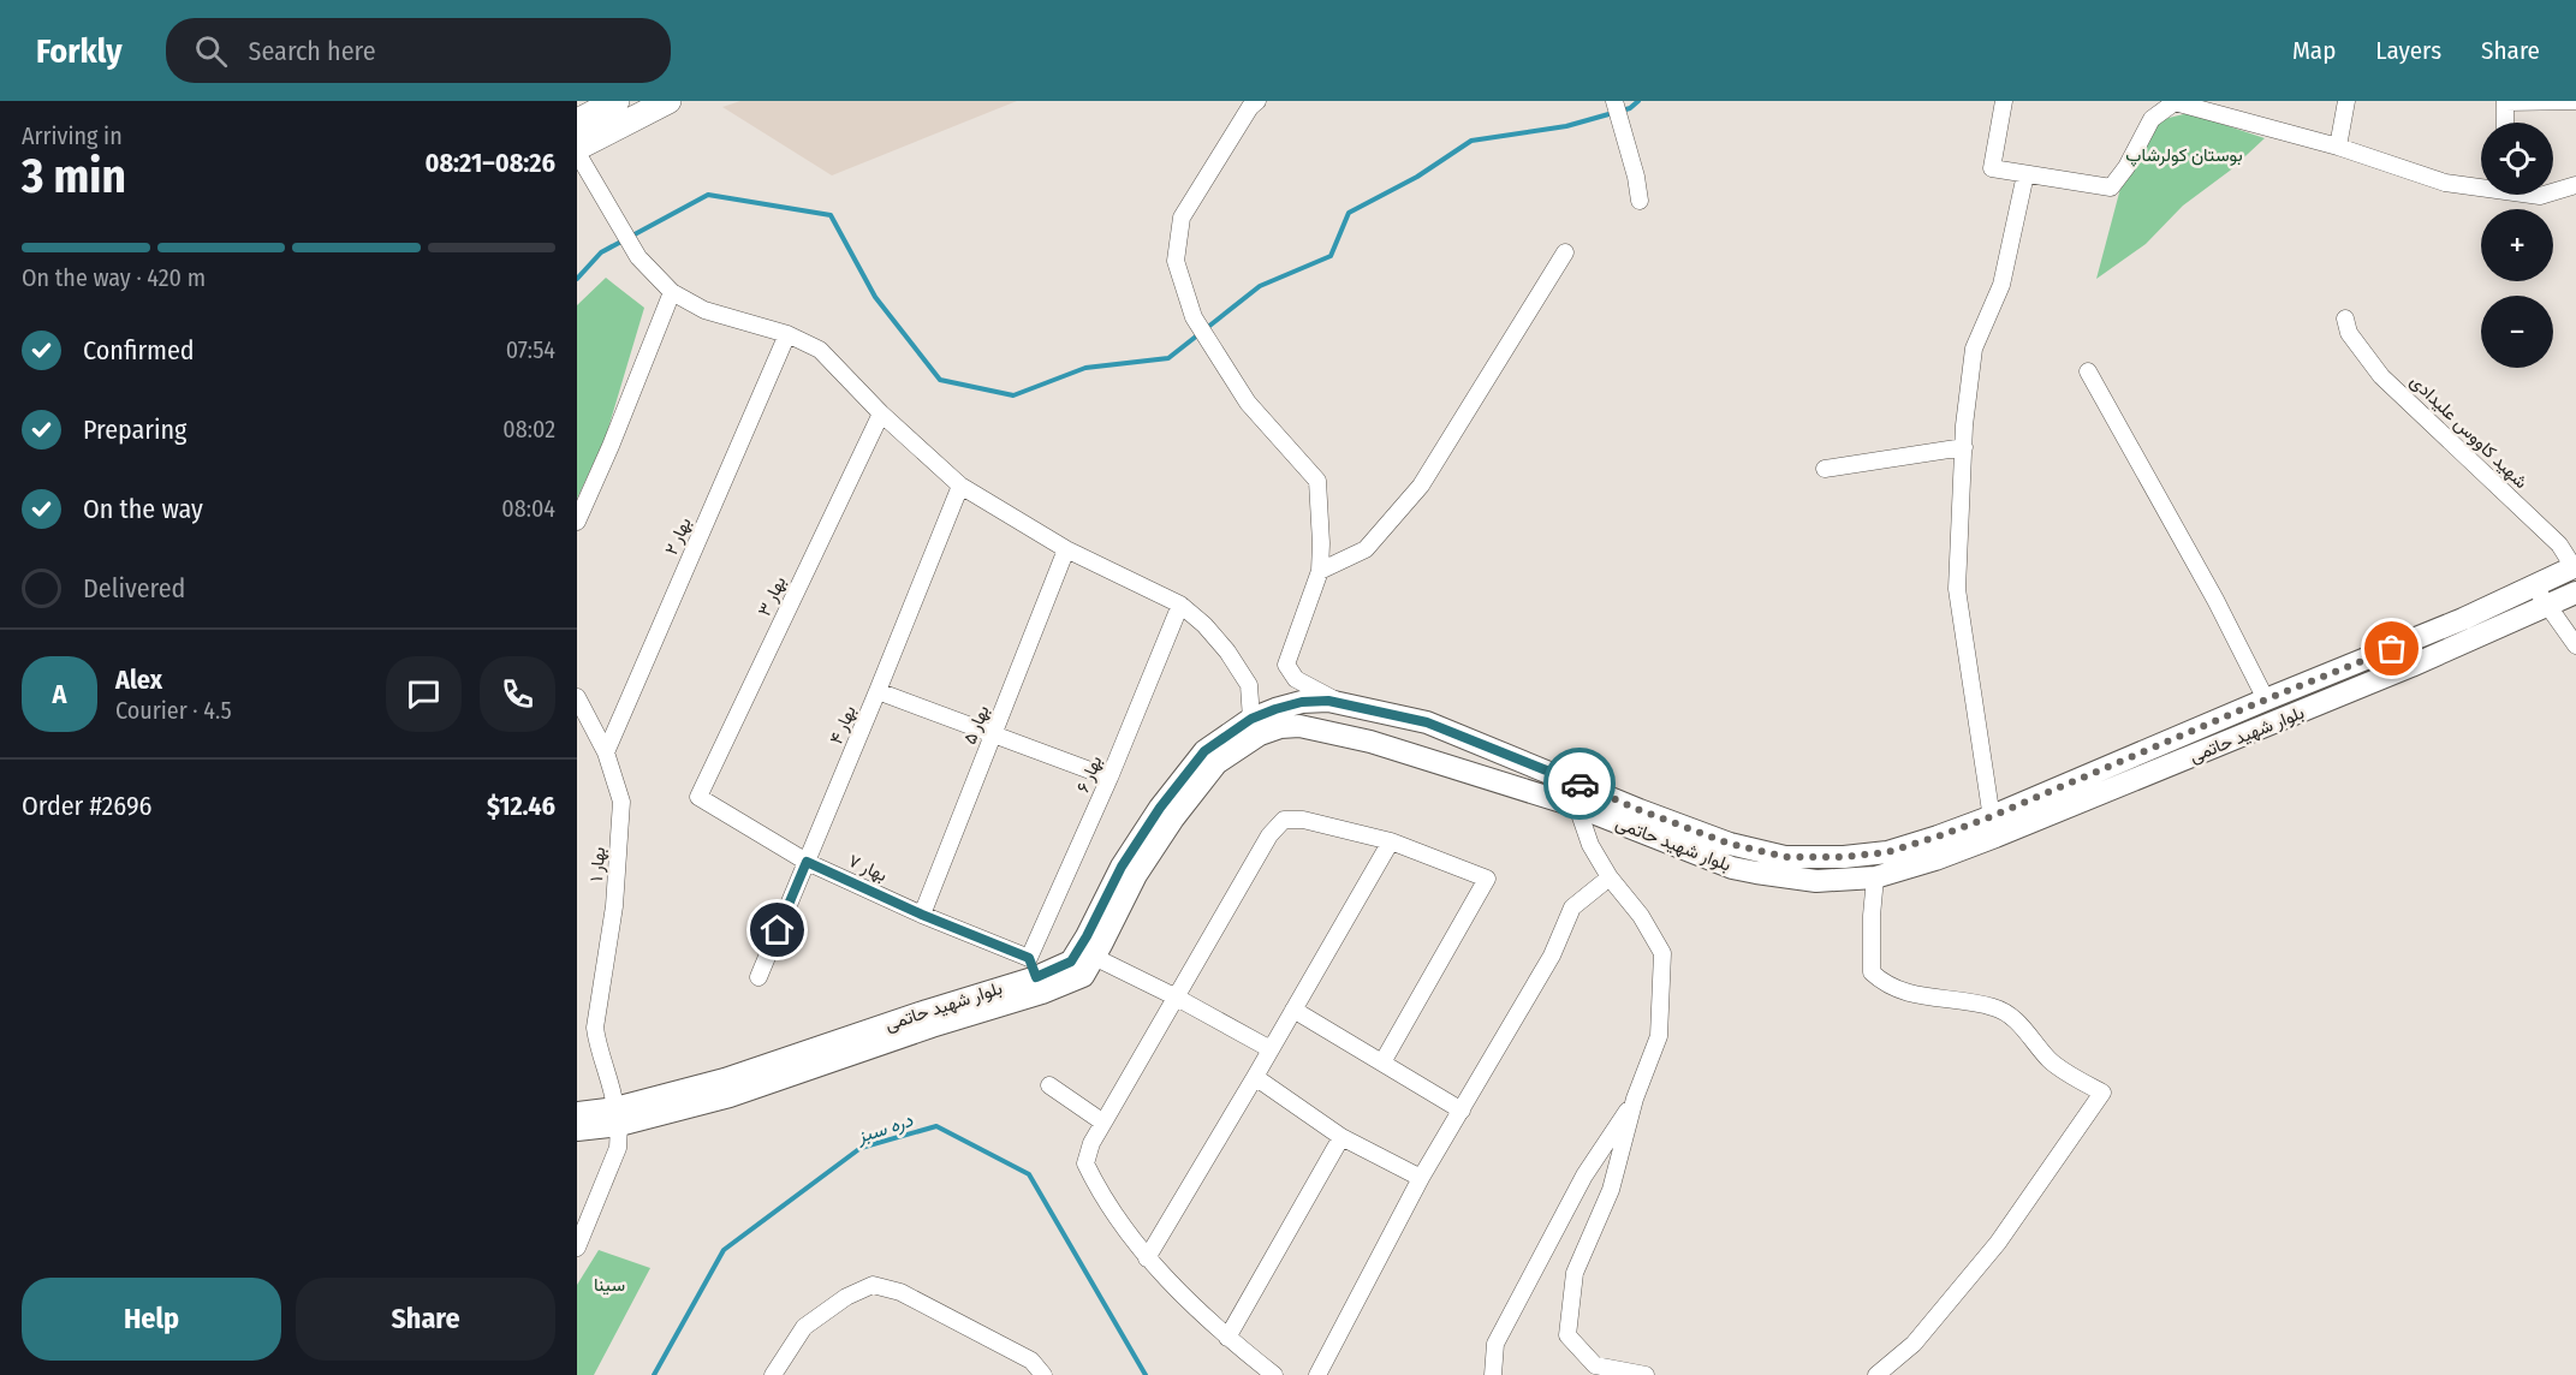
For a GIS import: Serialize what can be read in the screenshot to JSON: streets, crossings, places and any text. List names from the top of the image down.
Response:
{
  "streets": {
    "main road": ["بلوار شهید حاتمی"],
    "street": [
      "شهید کاووس علیدادی",
      "بهار ۲",
      "بهار ۳",
      "بهار ۴",
      "بهار ۵",
      "بهار ۶",
      "بهار ۱",
      "بهار ۷"
    ]
  },
  "crossings": [
    ["شهید کاووس علیدادی", "بلوار شهید حاتمی"],
    ["بهار ۲", "بهار ۱"],
    ["بهار ۳", "بهار ۷"],
    ["بهار ۴", "بهار ۷"],
    ["بهار ۵", "بهار ۷"],
    ["بلوار شهید حاتمی", "بهار ۶"],
    ["بلوار شهید حاتمی", "بهار ۱"],
    ["بلوار شهید حاتمی", "بهار ۷"],
    ["بهار ۶", "بهار ۷"]
  ],
  "water": ["دره سبز"],
  "parks": ["بوستان کولرشاپ", "سینا"],
  "page": {
    "header": "Forkly",
    "search": "Search here",
    "nav": ["Map", "Layers", "Share"],
    "heading": ["3 min", "Arriving in", "08:21–08:26"],
    "panel": [
      "Alex",
      "Courier · 4.5",
      "Order #2696",
      "$12.46"
    ],
    "map_buttons": ["+", "−"],
    "bar": "On the way · 420 m",
    "list": [
      ["Confirmed", "07:54"],
      ["Preparing", "08:02"],
      ["On the way", "08:04"],
      "Delivered"
    ],
    "round": "A",
    "buttons": ["Help", "Share"]
  }
}
